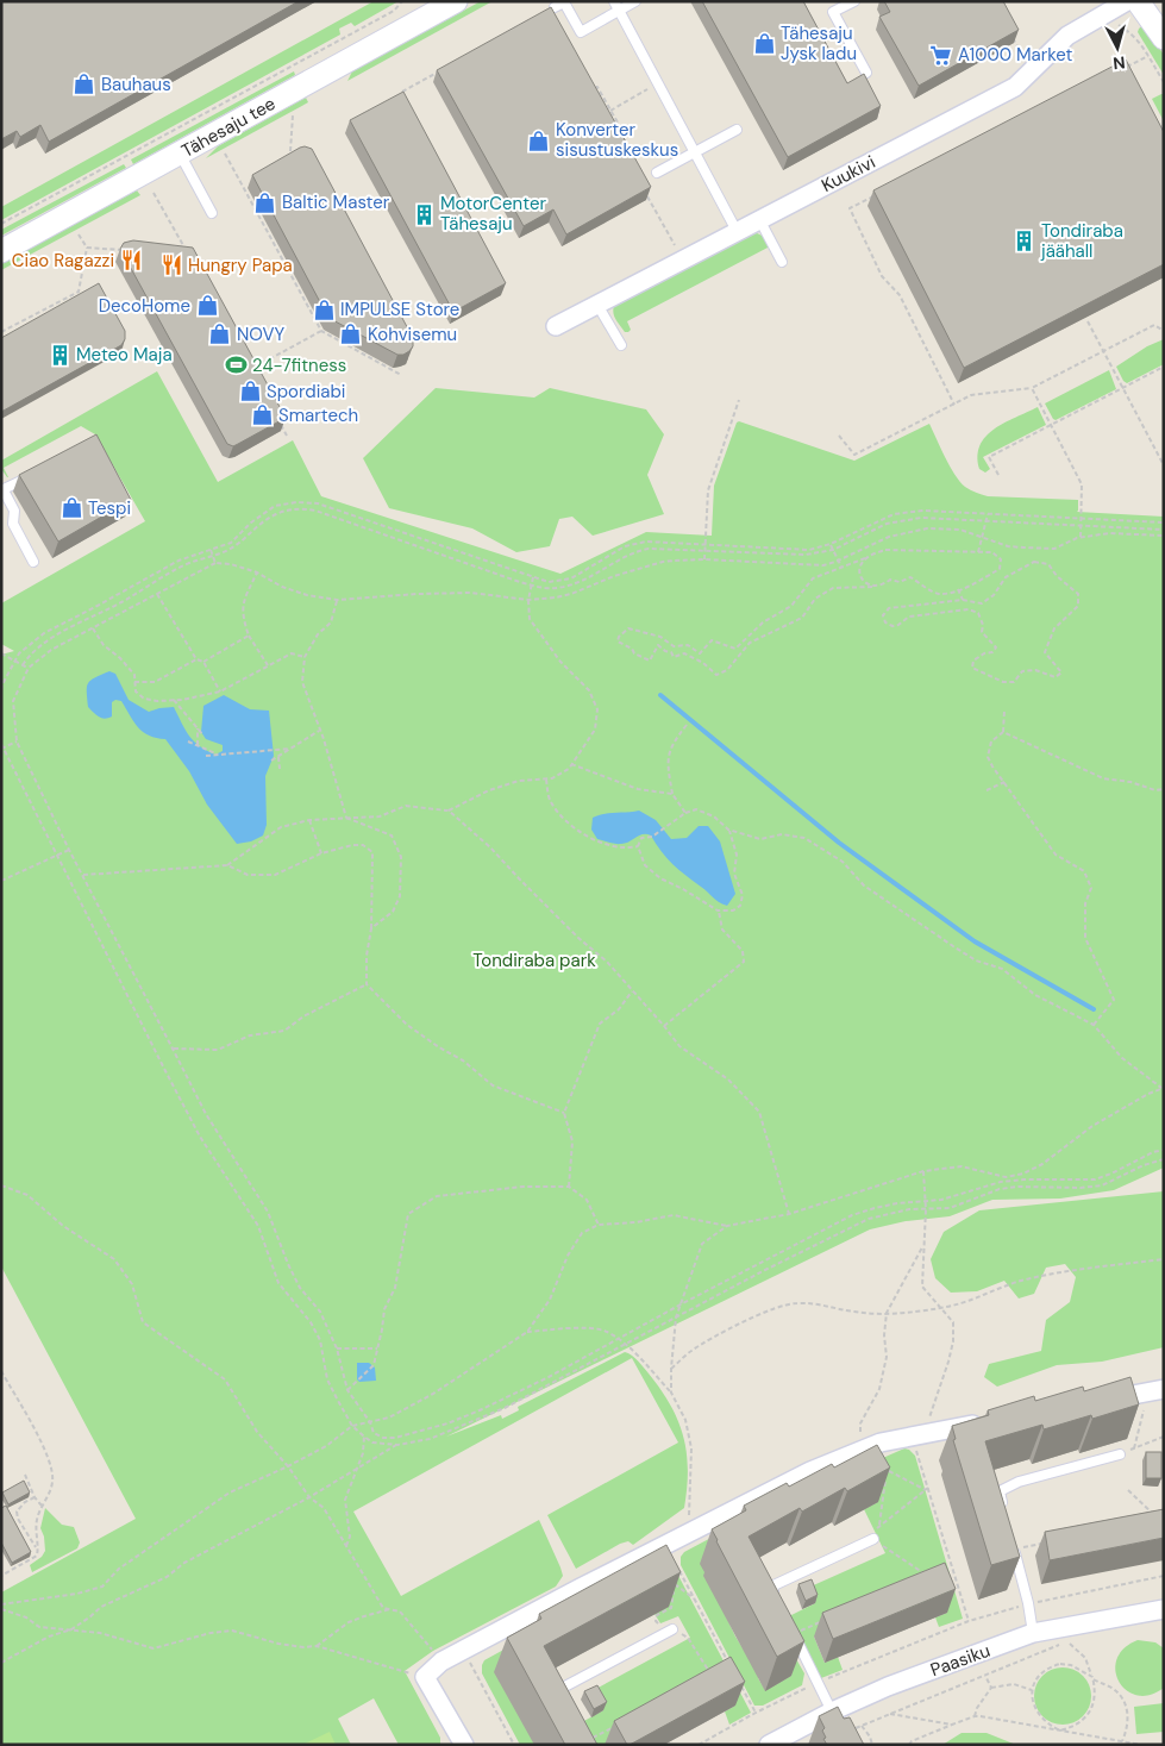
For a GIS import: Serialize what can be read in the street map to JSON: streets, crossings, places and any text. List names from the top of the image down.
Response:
{
  "streets": {
    "street": ["Tähesaju tee", "Kuukivi", "Paasiku"]
  },
  "parks": ["Tondiraba park"],
  "places": {
    "shop": [
      "Tähesaju Jysk ladu",
      "Bauhaus",
      "Konverter sisustuskeskus",
      "Baltic Master",
      "DecoHome",
      "IMPULSE Store",
      "NOVY",
      "Kohvisemu",
      "Spordiabi",
      "Smartech",
      "Tespi"
    ],
    "supermarket": ["A1000 Market"],
    "building": ["MotorCenter Tähesaju", "Tondiraba jäähall", "Meteo Maja"],
    "restaurant": ["Ciao Ragazzi", "Hungry Papa"],
    "sports": ["24-7fitness"]
  },
  "north": "bottom"
}
